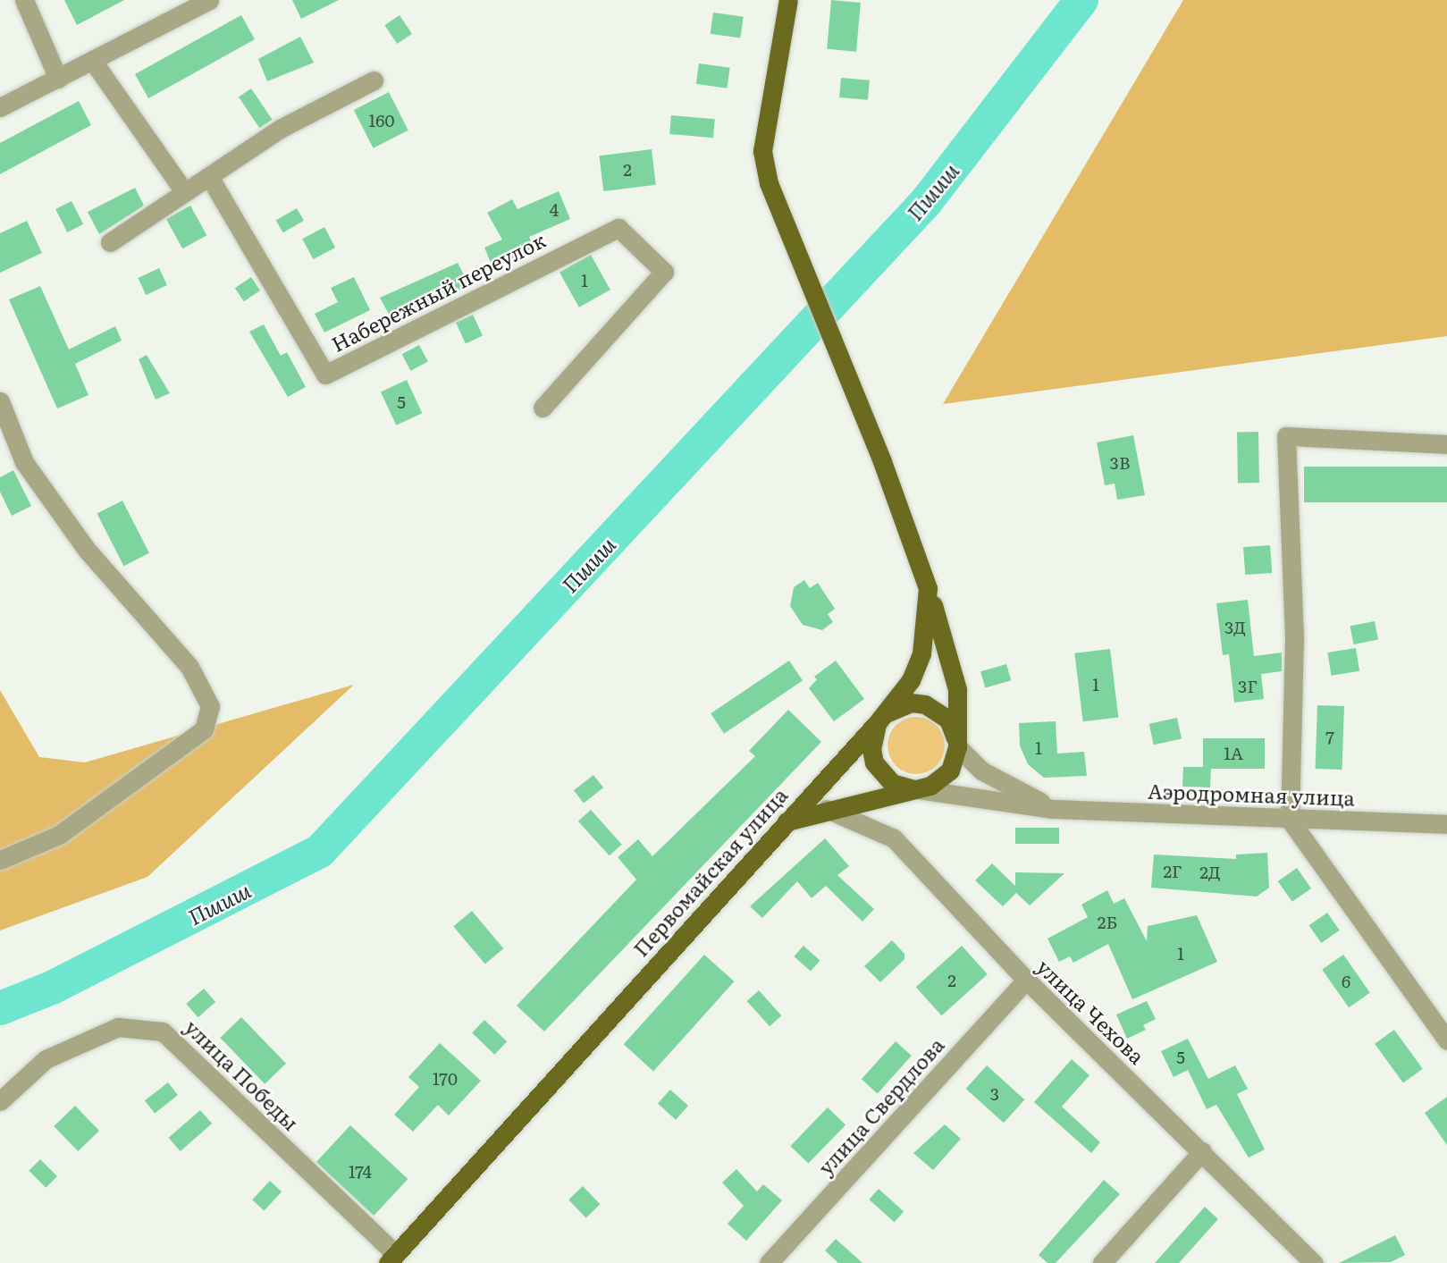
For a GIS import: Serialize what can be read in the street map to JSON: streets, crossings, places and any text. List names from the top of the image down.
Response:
{
  "streets": {
    "main road": ["Первомайская улица"],
    "street": [
      "Набережный переулок",
      "Аэродромная улица",
      "улица Чехова",
      "улица Победы",
      "улица Свердлова"
    ]
  },
  "crossings": [
    ["Аэродромная улица", "Первомайская улица"],
    ["Первомайская улица", "улица Победы"],
    ["улица Чехова", "улица Свердлова"]
  ],
  "water": ["Пшиш"],
  "house_numbers": [
    "160",
    "2",
    "4",
    "1",
    "5",
    "3В",
    "3Д",
    "1",
    "3Г",
    "7",
    "1",
    "1А",
    "2Г",
    "2Д",
    "2Б",
    "1",
    "2",
    "6",
    "5",
    "170",
    "3",
    "174"
  ]
}
